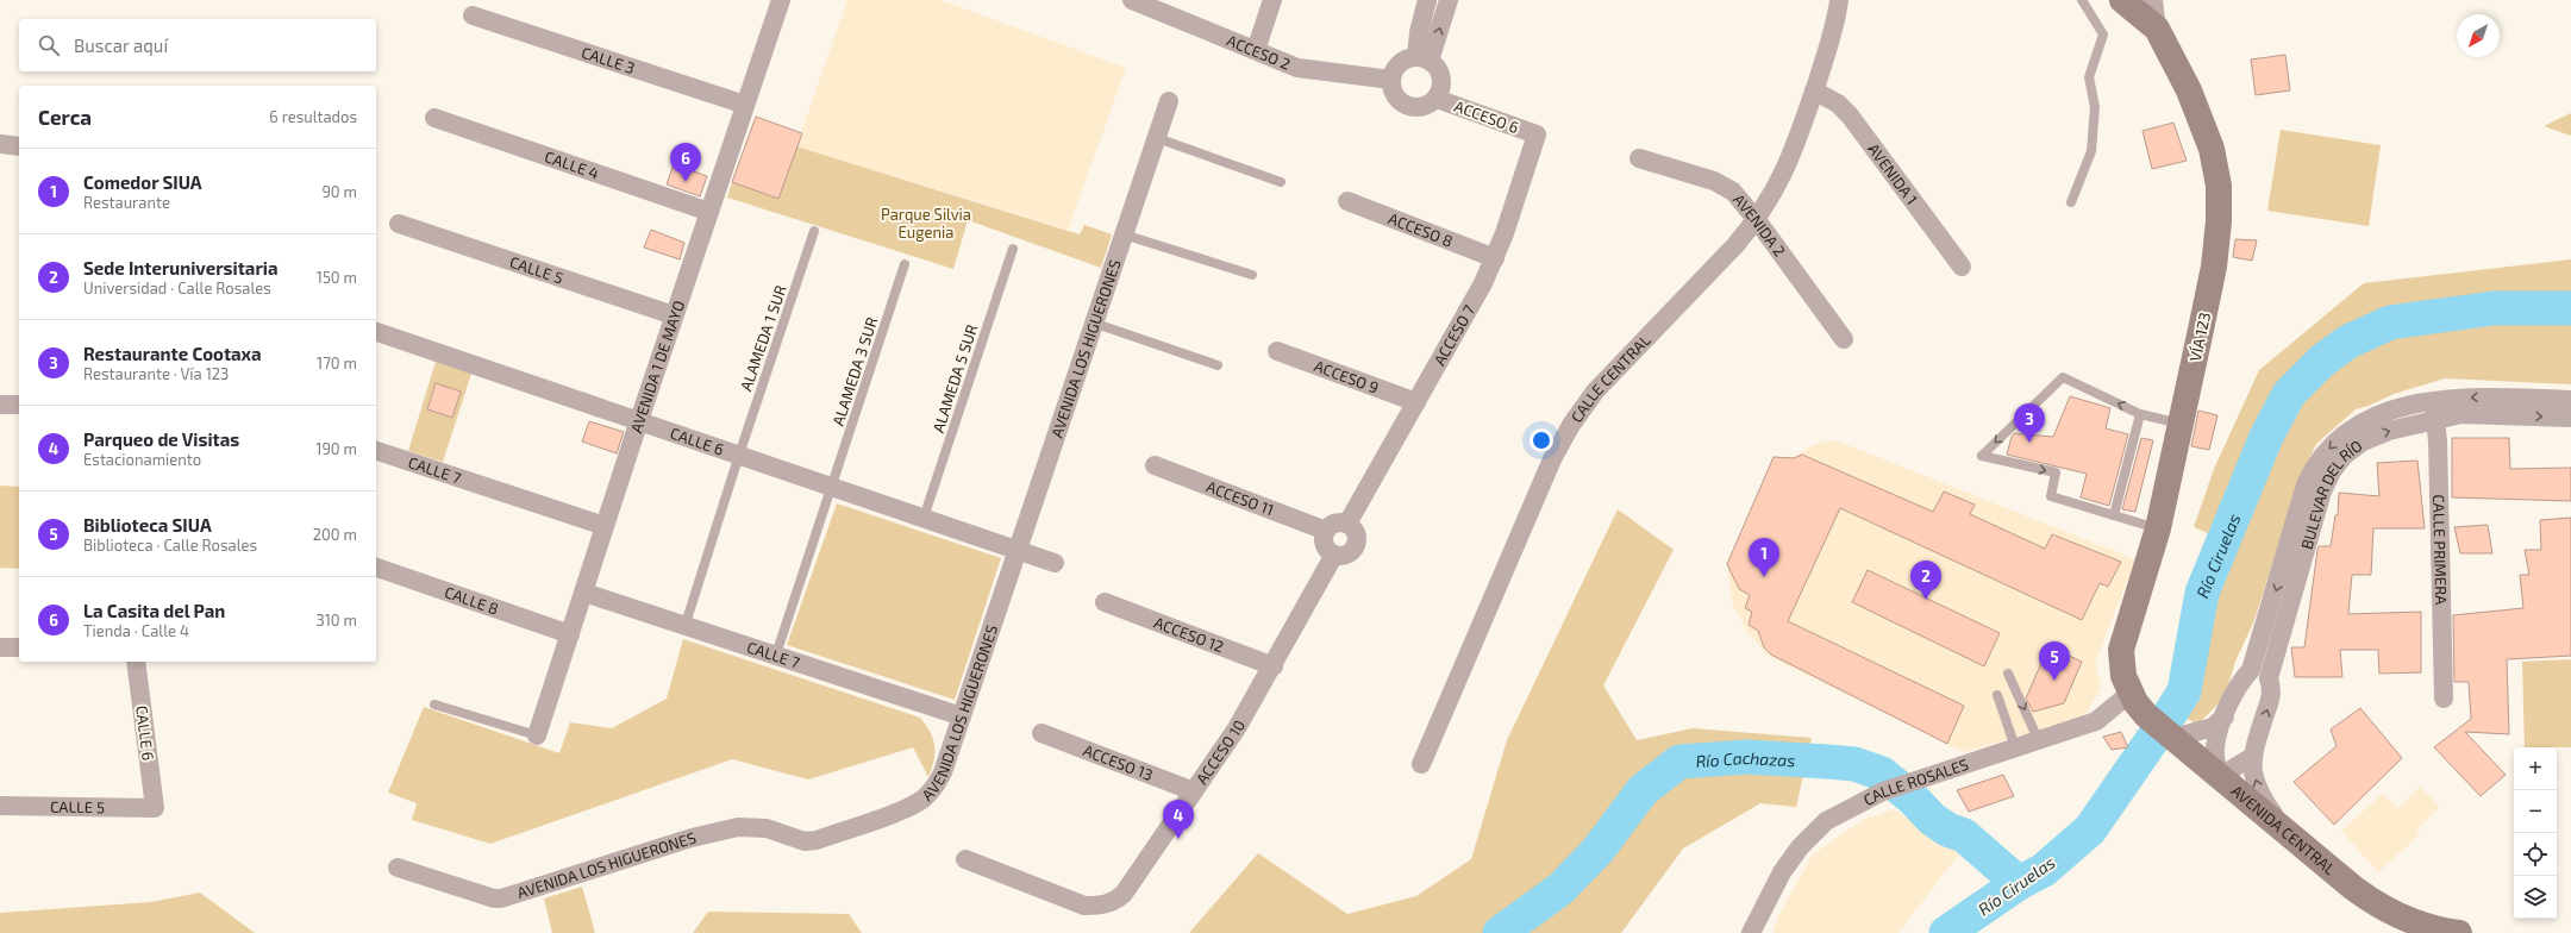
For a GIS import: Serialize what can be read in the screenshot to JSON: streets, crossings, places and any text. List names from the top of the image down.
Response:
{
  "streets": {
    "main road": ["VÍA 123", "AVENIDA CENTRAL"],
    "street": [
      "ACCESO 2",
      "CALLE 3",
      "ACCESO 6",
      "CALLE 4",
      "AVENIDA 1",
      "AVENIDA 2",
      "ACCESO 8",
      "CALLE 5",
      "ACCESO 7",
      "AVENIDA LOS HIGUERONES",
      "AVENIDA 1 DE MAYO",
      "ACCESO 9",
      "CALLE CENTRAL",
      "CALLE 6",
      "CALLE 7",
      "ACCESO 11",
      "BULEVAR DEL RÍO",
      "CALLE PRIMERA",
      "CALLE 8",
      "ACCESO 12",
      "ACCESO 10",
      "ACCESO 13",
      "CALLE ROSALES"
    ],
    "lane": ["ALAMEDA 1 SUR", "ALAMEDA 3 SUR", "ALAMEDA 5 SUR"]
  },
  "crossings": [
    ["ACCESO 2", "ACCESO 6"],
    ["CALLE 3", "AVENIDA 1 DE MAYO"],
    ["ACCESO 6", "ACCESO 7"],
    ["CALLE 4", "AVENIDA 1 DE MAYO"],
    ["AVENIDA 1", "CALLE CENTRAL"],
    ["AVENIDA 2", "CALLE CENTRAL"],
    ["ACCESO 8", "ACCESO 7"],
    ["CALLE 5", "AVENIDA 1 DE MAYO"],
    ["CALLE 5", "CALLE 6"],
    ["ACCESO 7", "ACCESO 9"],
    ["ACCESO 7", "ACCESO 11"],
    ["ACCESO 7", "ACCESO 10"],
    ["VÍA 123", "CALLE ROSALES"],
    ["VÍA 123", "AVENIDA CENTRAL"],
    ["ALAMEDA 1 SUR", "CALLE 6"],
    ["ALAMEDA 1 SUR", "CALLE 7"],
    ["AVENIDA LOS HIGUERONES", "CALLE 6"],
    ["AVENIDA LOS HIGUERONES", "CALLE 7"],
    ["AVENIDA 1 DE MAYO", "CALLE 6"],
    ["AVENIDA 1 DE MAYO", "CALLE 7"],
    ["AVENIDA 1 DE MAYO", "CALLE 8"],
    ["ALAMEDA 3 SUR", "CALLE 6"],
    ["ALAMEDA 3 SUR", "CALLE 7"],
    ["ALAMEDA 5 SUR", "CALLE 6"],
    ["ACCESO 11", "ACCESO 10"],
    ["BULEVAR DEL RÍO", "CALLE PRIMERA"],
    ["BULEVAR DEL RÍO", "AVENIDA CENTRAL"],
    ["ACCESO 12", "ACCESO 10"],
    ["ACCESO 10", "ACCESO 13"],
    ["CALLE ROSALES", "AVENIDA CENTRAL"]
  ],
  "water": ["Río Ciruelas", "Río Cachazas"],
  "parks": ["Parque Silvia Eugenia"],
  "north": "bottom left",
  "page": {
    "search": "Buscar aquí",
    "heading": ["Cerca", "6 resultados"],
    "pins": [
      "6",
      "3",
      "1",
      "2",
      "5",
      "4"
    ],
    "list": [
      {
        "mark": "1",
        "name": "Comedor SIUA",
        "note": "Restaurante",
        "value": "90 m"
      },
      {
        "mark": "2",
        "name": "Sede Interuniversitaria",
        "note": "Universidad · Calle Rosales",
        "value": "150 m"
      },
      {
        "mark": "3",
        "name": "Restaurante Cootaxa",
        "note": "Restaurante · Vía 123",
        "value": "170 m"
      },
      {
        "mark": "4",
        "name": "Parqueo de Visitas",
        "note": "Estacionamiento",
        "value": "190 m"
      },
      {
        "mark": "5",
        "name": "Biblioteca SIUA",
        "note": "Biblioteca · Calle Rosales",
        "value": "200 m"
      },
      {
        "mark": "6",
        "name": "La Casita del Pan",
        "note": "Tienda · Calle 4",
        "value": "310 m"
      }
    ],
    "map_buttons": ["+", "−"]
  }
}
